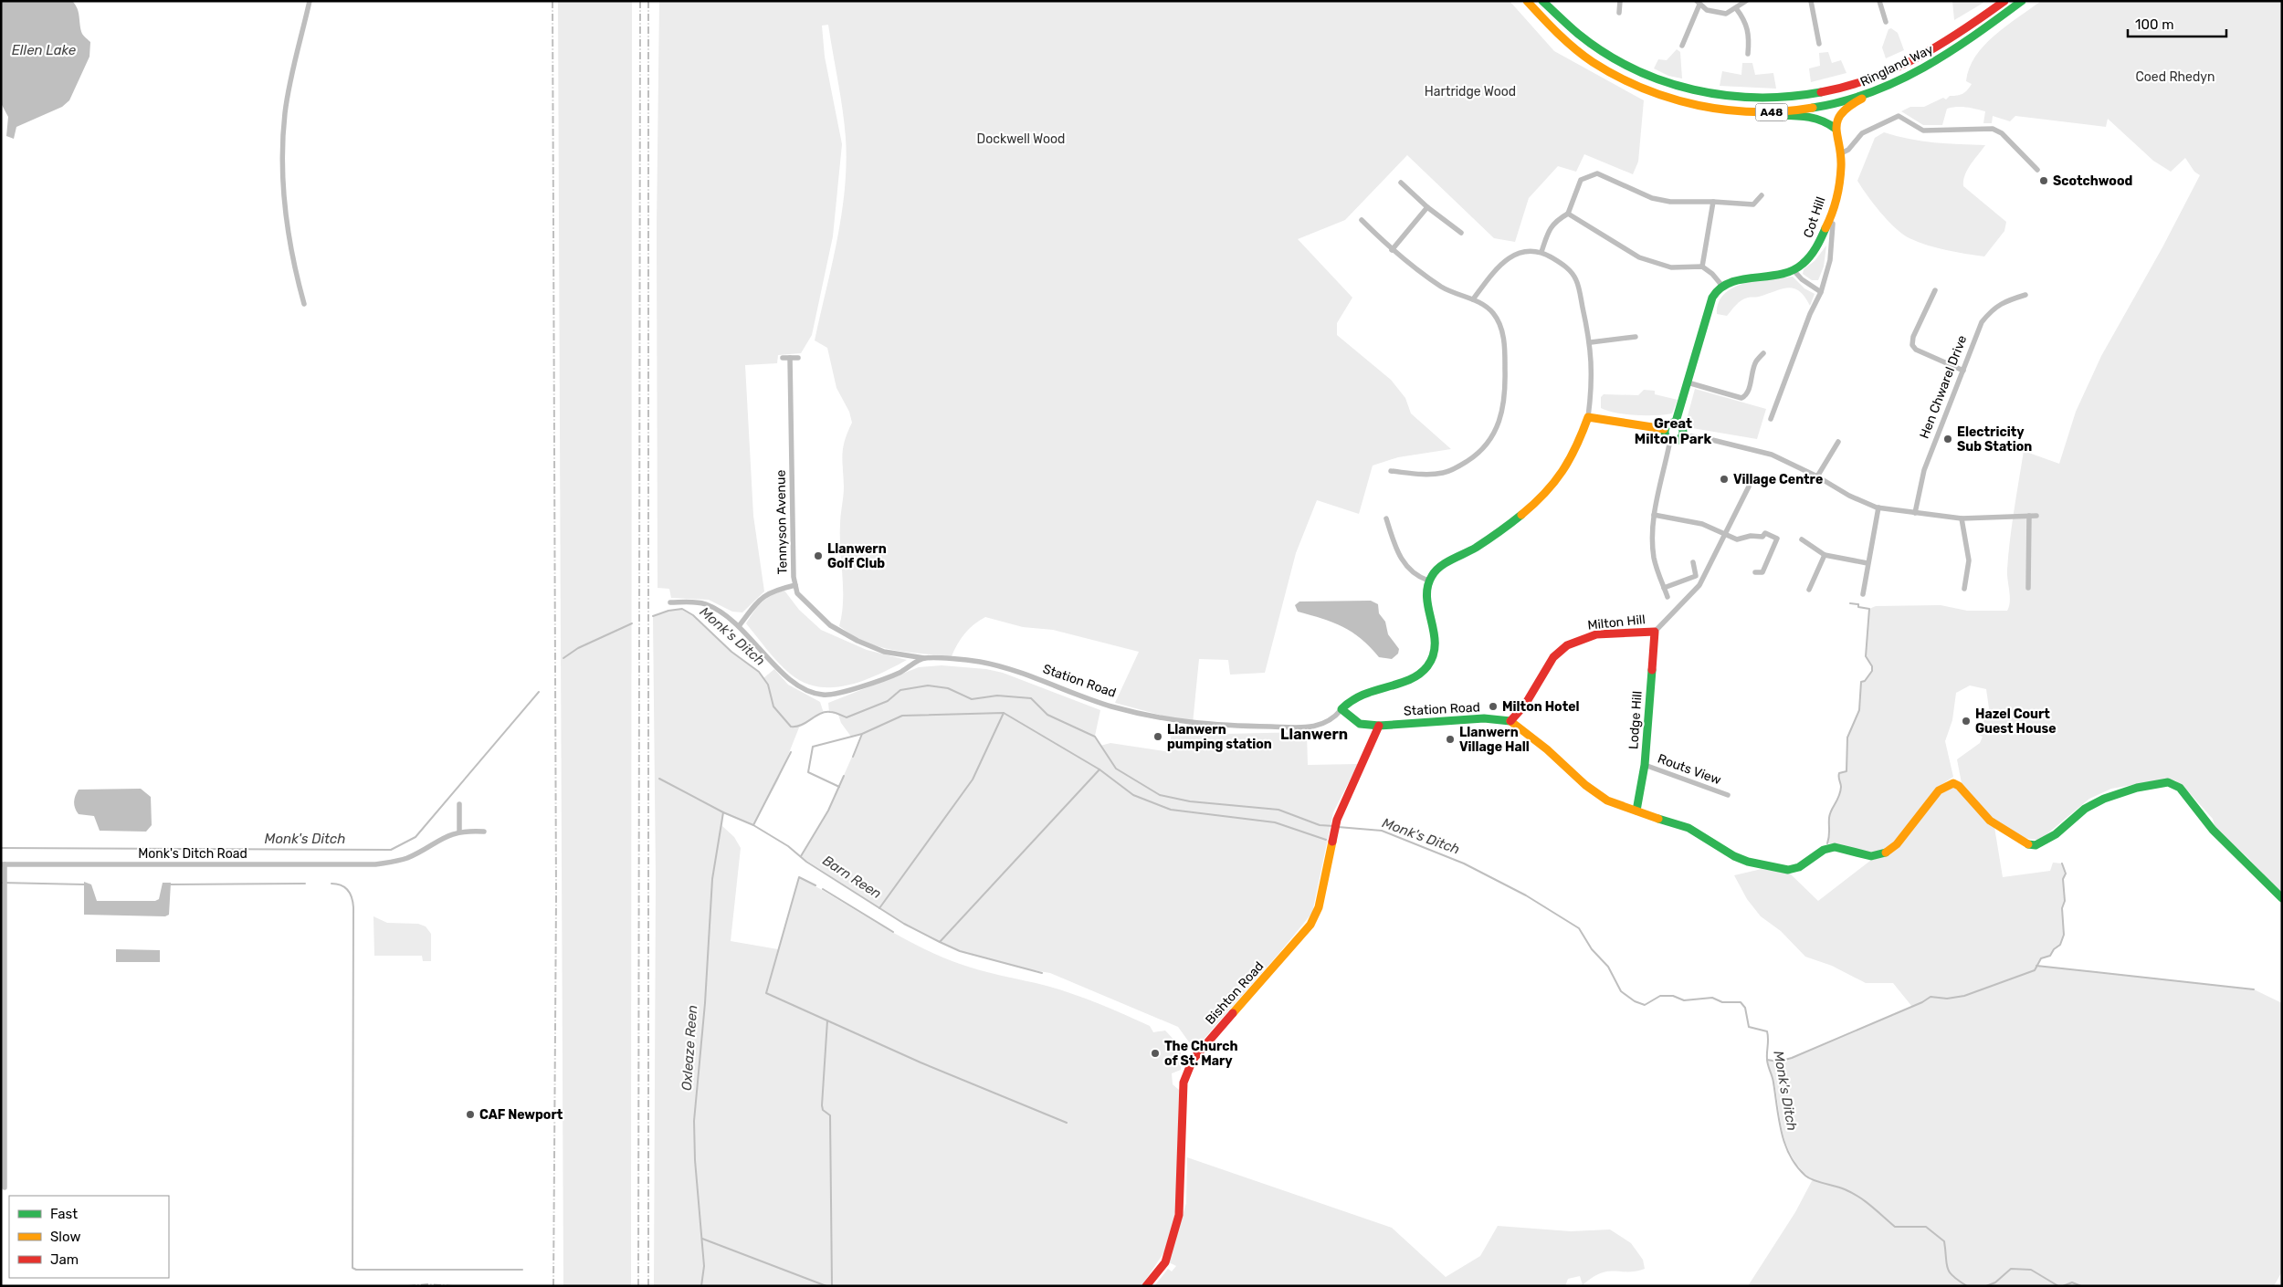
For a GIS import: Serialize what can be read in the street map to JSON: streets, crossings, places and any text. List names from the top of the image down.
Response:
{
  "streets": {
    "street": [
      "Ringland Way",
      "A48",
      "Cot Hill",
      "Hen Chwarel Drive",
      "Tennyson Avenue",
      "Milton Hill",
      "Station Road",
      "Lodge Hill",
      "Routs View",
      "Monk's Ditch Road",
      "Bishton Road"
    ]
  },
  "crossings": [
    ["Tennyson Avenue", "Station Road"],
    ["Milton Hill", "Station Road"],
    ["Milton Hill", "Lodge Hill"],
    ["Station Road", "Bishton Road"],
    ["Lodge Hill", "Routs View"]
  ],
  "districts": ["Great Milton Park", "Llanwern"],
  "water": [
    "Ellen Lake",
    "Monk's Ditch",
    "Barn Reen",
    "Oxleaze Reen"
  ],
  "parks": ["Coed Rhedyn", "Hartridge Wood", "Dockwell Wood"],
  "places": [
    "Scotchwood",
    "Electricity Sub Station",
    "Village Centre",
    "Llanwern Golf Club",
    "Milton Hotel",
    "Hazel Court Guest House",
    "Llanwern pumping station",
    "Llanwern Village Hall",
    "The Church of St. Mary",
    "CAF Newport"
  ],
  "legend": ["Fast", "Slow", "Jam"],
  "scale_bar": "100 m"
}
